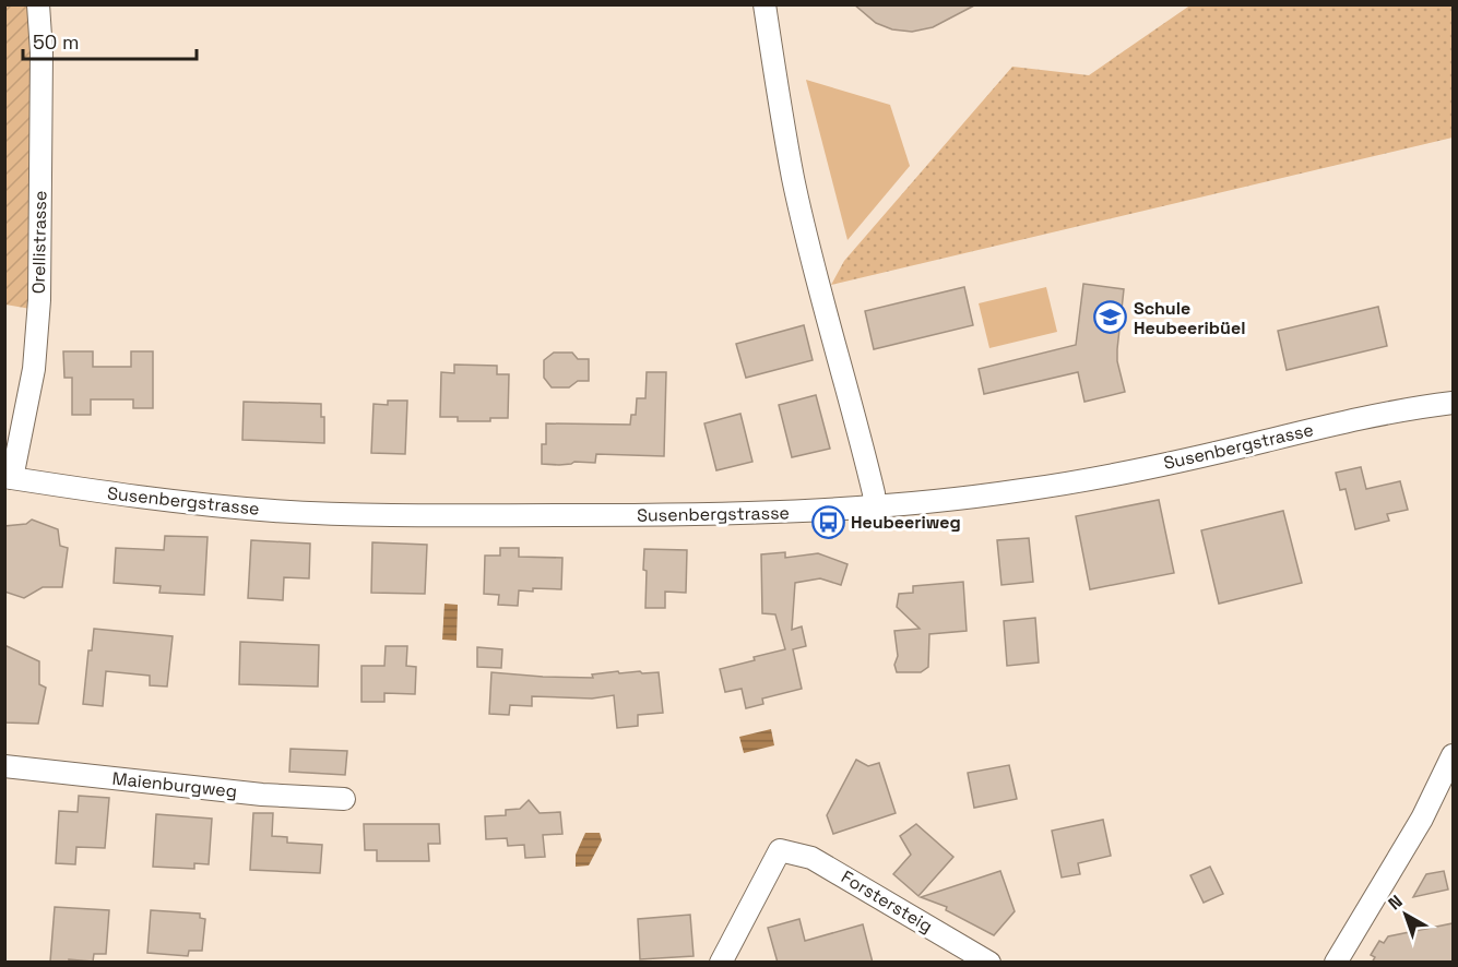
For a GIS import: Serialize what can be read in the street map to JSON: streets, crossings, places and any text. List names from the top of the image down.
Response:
{
  "streets": {
    "street": [
      "Orellistrasse",
      "Susenbergstrasse",
      "Maienburgweg",
      "Forstersteig"
    ]
  },
  "crossings": [
    ["Orellistrasse", "Susenbergstrasse"]
  ],
  "places": {
    "school or university": ["Schule Heubeeribüel"],
    "bus stop": ["Heubeeriweg"]
  },
  "scale_bar": "50 m",
  "north": "top left"
}
